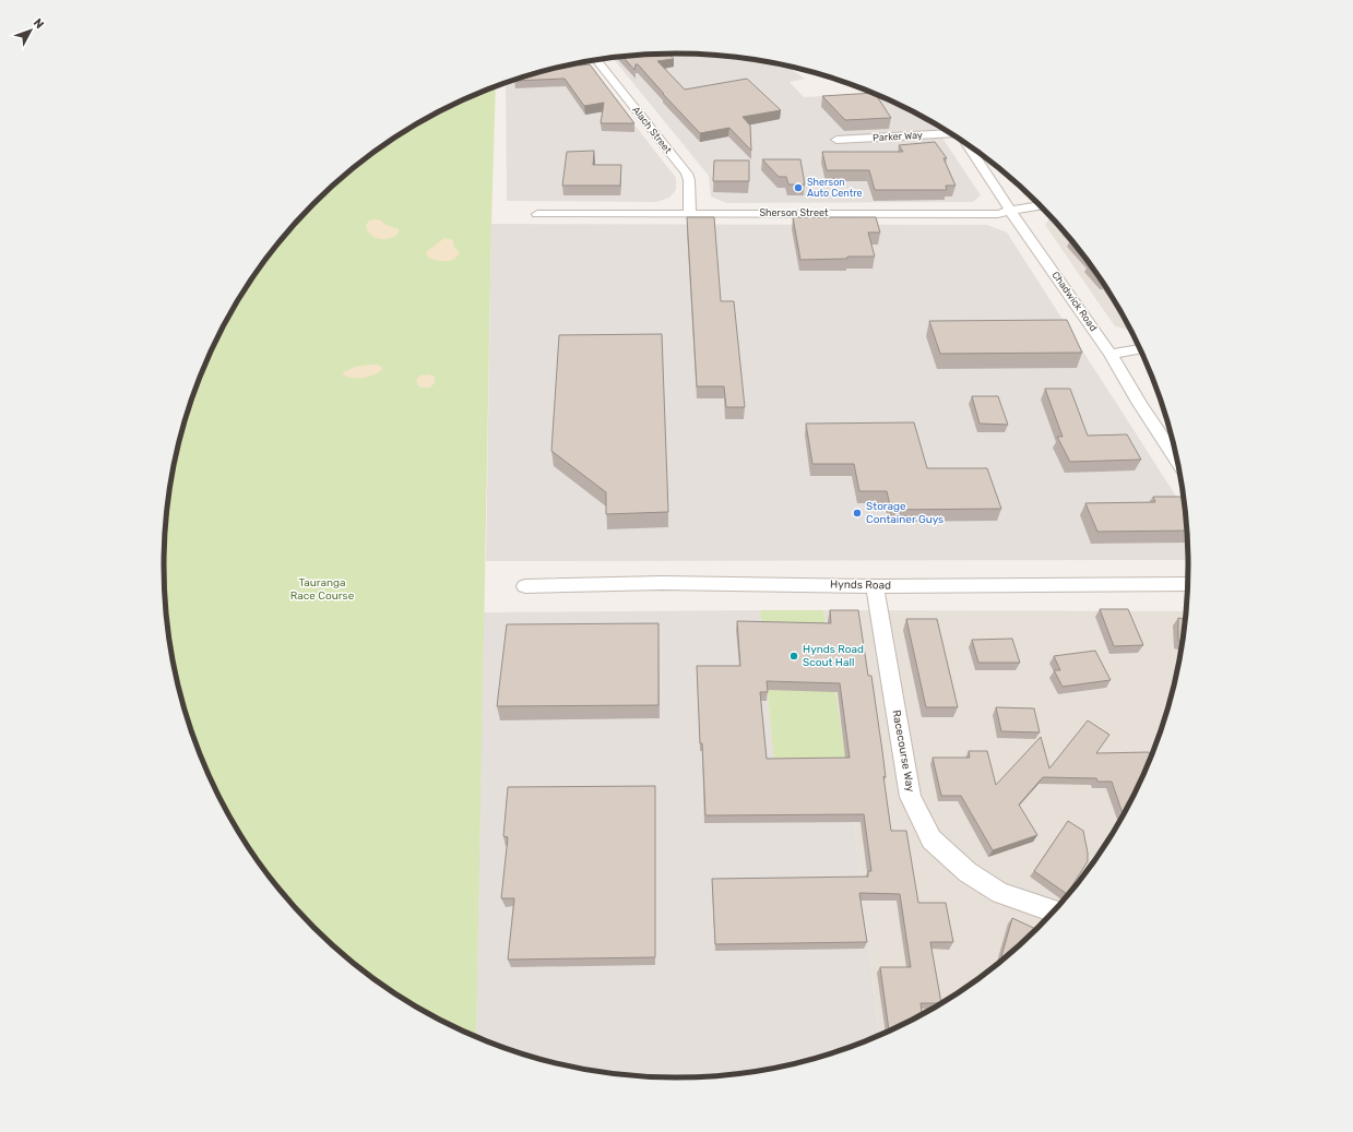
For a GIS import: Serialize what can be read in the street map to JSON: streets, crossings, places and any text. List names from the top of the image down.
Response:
{
  "streets": {
    "street": [
      "Alach Street",
      "Parker Way",
      "Sherson Street",
      "Chadwick Road",
      "Hynds Road",
      "Racecourse Way"
    ]
  },
  "crossings": [
    ["Alach Street", "Sherson Street"],
    ["Sherson Street", "Chadwick Road"],
    ["Hynds Road", "Racecourse Way"]
  ],
  "parks": ["Tauranga Race Course"],
  "places": ["Sherson Auto Centre", "Storage Container Guys", "Hynds Road Scout Hall"],
  "north": "top right"
}
